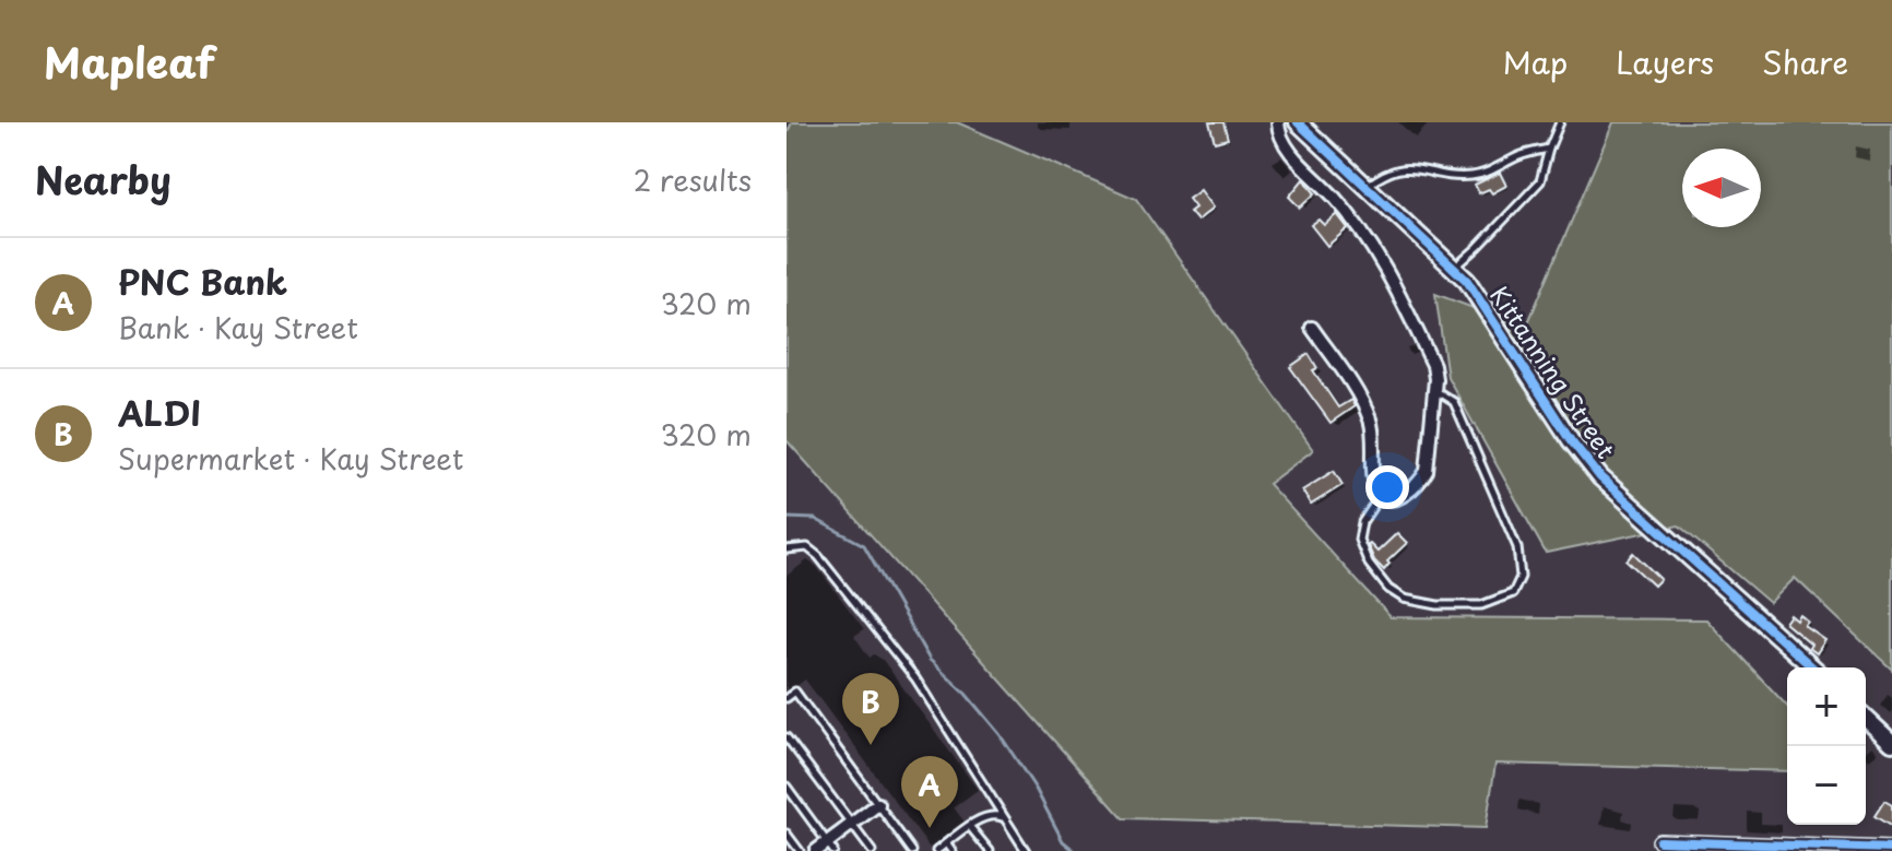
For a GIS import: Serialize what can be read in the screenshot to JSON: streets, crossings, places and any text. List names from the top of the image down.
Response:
{
  "streets": {
    "street": ["Kittanning Street"]
  },
  "north": "left",
  "page": {
    "header": "Mapleaf",
    "nav": ["Map", "Layers", "Share"],
    "heading": ["Nearby", "2 results"],
    "list": [
      {
        "mark": "A",
        "name": "PNC Bank",
        "note": "Bank · Kay Street",
        "value": "320 m"
      },
      {
        "mark": "B",
        "name": "ALDI",
        "note": "Supermarket · Kay Street",
        "value": "320 m"
      }
    ],
    "map_buttons": ["+", "−"],
    "pins": ["B", "A"]
  }
}
